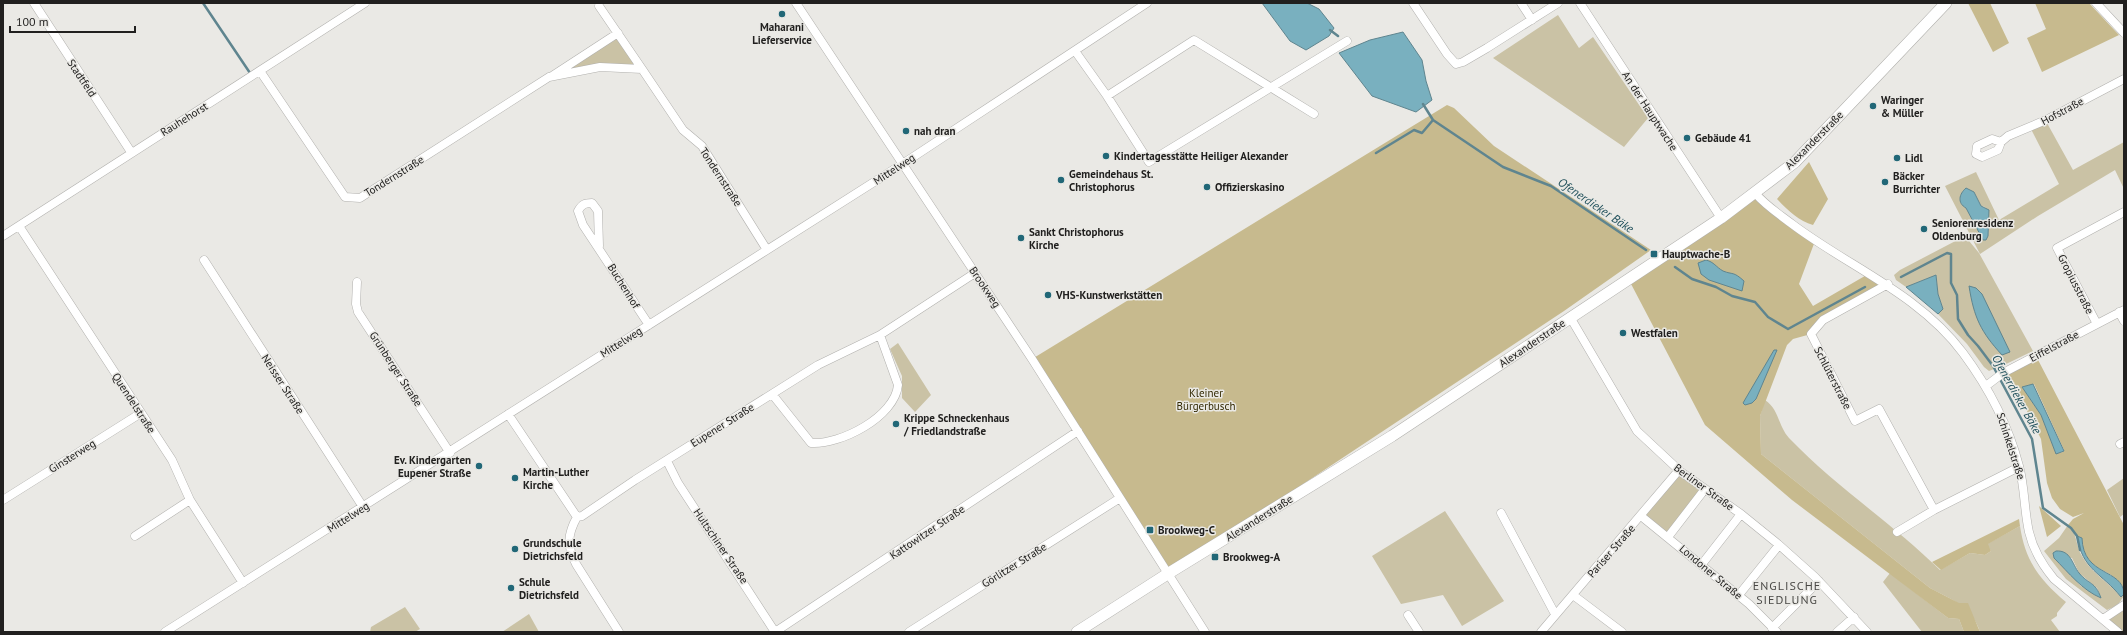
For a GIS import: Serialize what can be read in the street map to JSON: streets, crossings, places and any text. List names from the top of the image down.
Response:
{
  "streets": {
    "main road": ["Alexanderstraße"],
    "street": [
      "Stadtfeld",
      "An der Hauptwache",
      "Hofstraße",
      "Rauhehorst",
      "Mittelweg",
      "Tondernstraße",
      "Gropiusstraße",
      "Buchenhof",
      "Brookweg",
      "Eiffelstraße",
      "Grünberger Straße",
      "Schlüterstraße",
      "Neisser Straße",
      "Quendelstraße",
      "Eupener Straße",
      "Schinkelstraße",
      "Ginsterweg",
      "Berliner Straße",
      "Kattowitzer Straße",
      "Hultschiner Straße",
      "Pariser Straße",
      "Görlitzer Straße",
      "Londoner Straße"
    ]
  },
  "crossings": [
    ["Stadtfeld", "Rauhehorst"],
    ["An der Hauptwache", "Alexanderstraße"],
    ["Rauhehorst", "Tondernstraße"],
    ["Rauhehorst", "Quendelstraße"],
    ["Alexanderstraße", "Brookweg"],
    ["Alexanderstraße", "Schinkelstraße"],
    ["Alexanderstraße", "Berliner Straße"],
    ["Mittelweg", "Tondernstraße"],
    ["Mittelweg", "Buchenhof"],
    ["Mittelweg", "Brookweg"],
    ["Mittelweg", "Grünberger Straße"],
    ["Mittelweg", "Neisser Straße"],
    ["Mittelweg", "Quendelstraße"],
    ["Gropiusstraße", "Eiffelstraße"],
    ["Brookweg", "Eupener Straße"],
    ["Brookweg", "Kattowitzer Straße"],
    ["Brookweg", "Görlitzer Straße"],
    ["Eiffelstraße", "Schinkelstraße"],
    ["Schlüterstraße", "Schinkelstraße"],
    ["Quendelstraße", "Ginsterweg"],
    ["Eupener Straße", "Hultschiner Straße"],
    ["Berliner Straße", "Pariser Straße"],
    ["Kattowitzer Straße", "Hultschiner Straße"],
    ["Pariser Straße", "Londoner Straße"]
  ],
  "districts": ["ENGLISCHE SIEDLUNG"],
  "water": ["Ofenerdieker Bäke"],
  "parks": ["Kleiner Bürgerbusch"],
  "places": {
    "other": [
      "Maharani Lieferservice",
      "Waringer & Müller",
      "nah dran",
      "Gebäude 41",
      "Kindertagesstätte Heiliger Alexander",
      "Lidl",
      "Gemeindehaus St. Christophorus",
      "Bäcker Burrichter",
      "Offizierskasino",
      "Seniorenresidenz Oldenburg",
      "Sankt Christophorus Kirche",
      "VHS-Kunstwerkstätten",
      "Westfalen",
      "Krippe Schneckenhaus / Friedlandstraße",
      "Ev. Kindergarten Eupener Straße",
      "Martin-Luther Kirche",
      "Grundschule Dietrichsfeld",
      "Schule Dietrichsfeld"
    ],
    "transit": ["Hauptwache-B", "Brookweg-C", "Brookweg-A"]
  },
  "scale_bar": "100 m"
}
